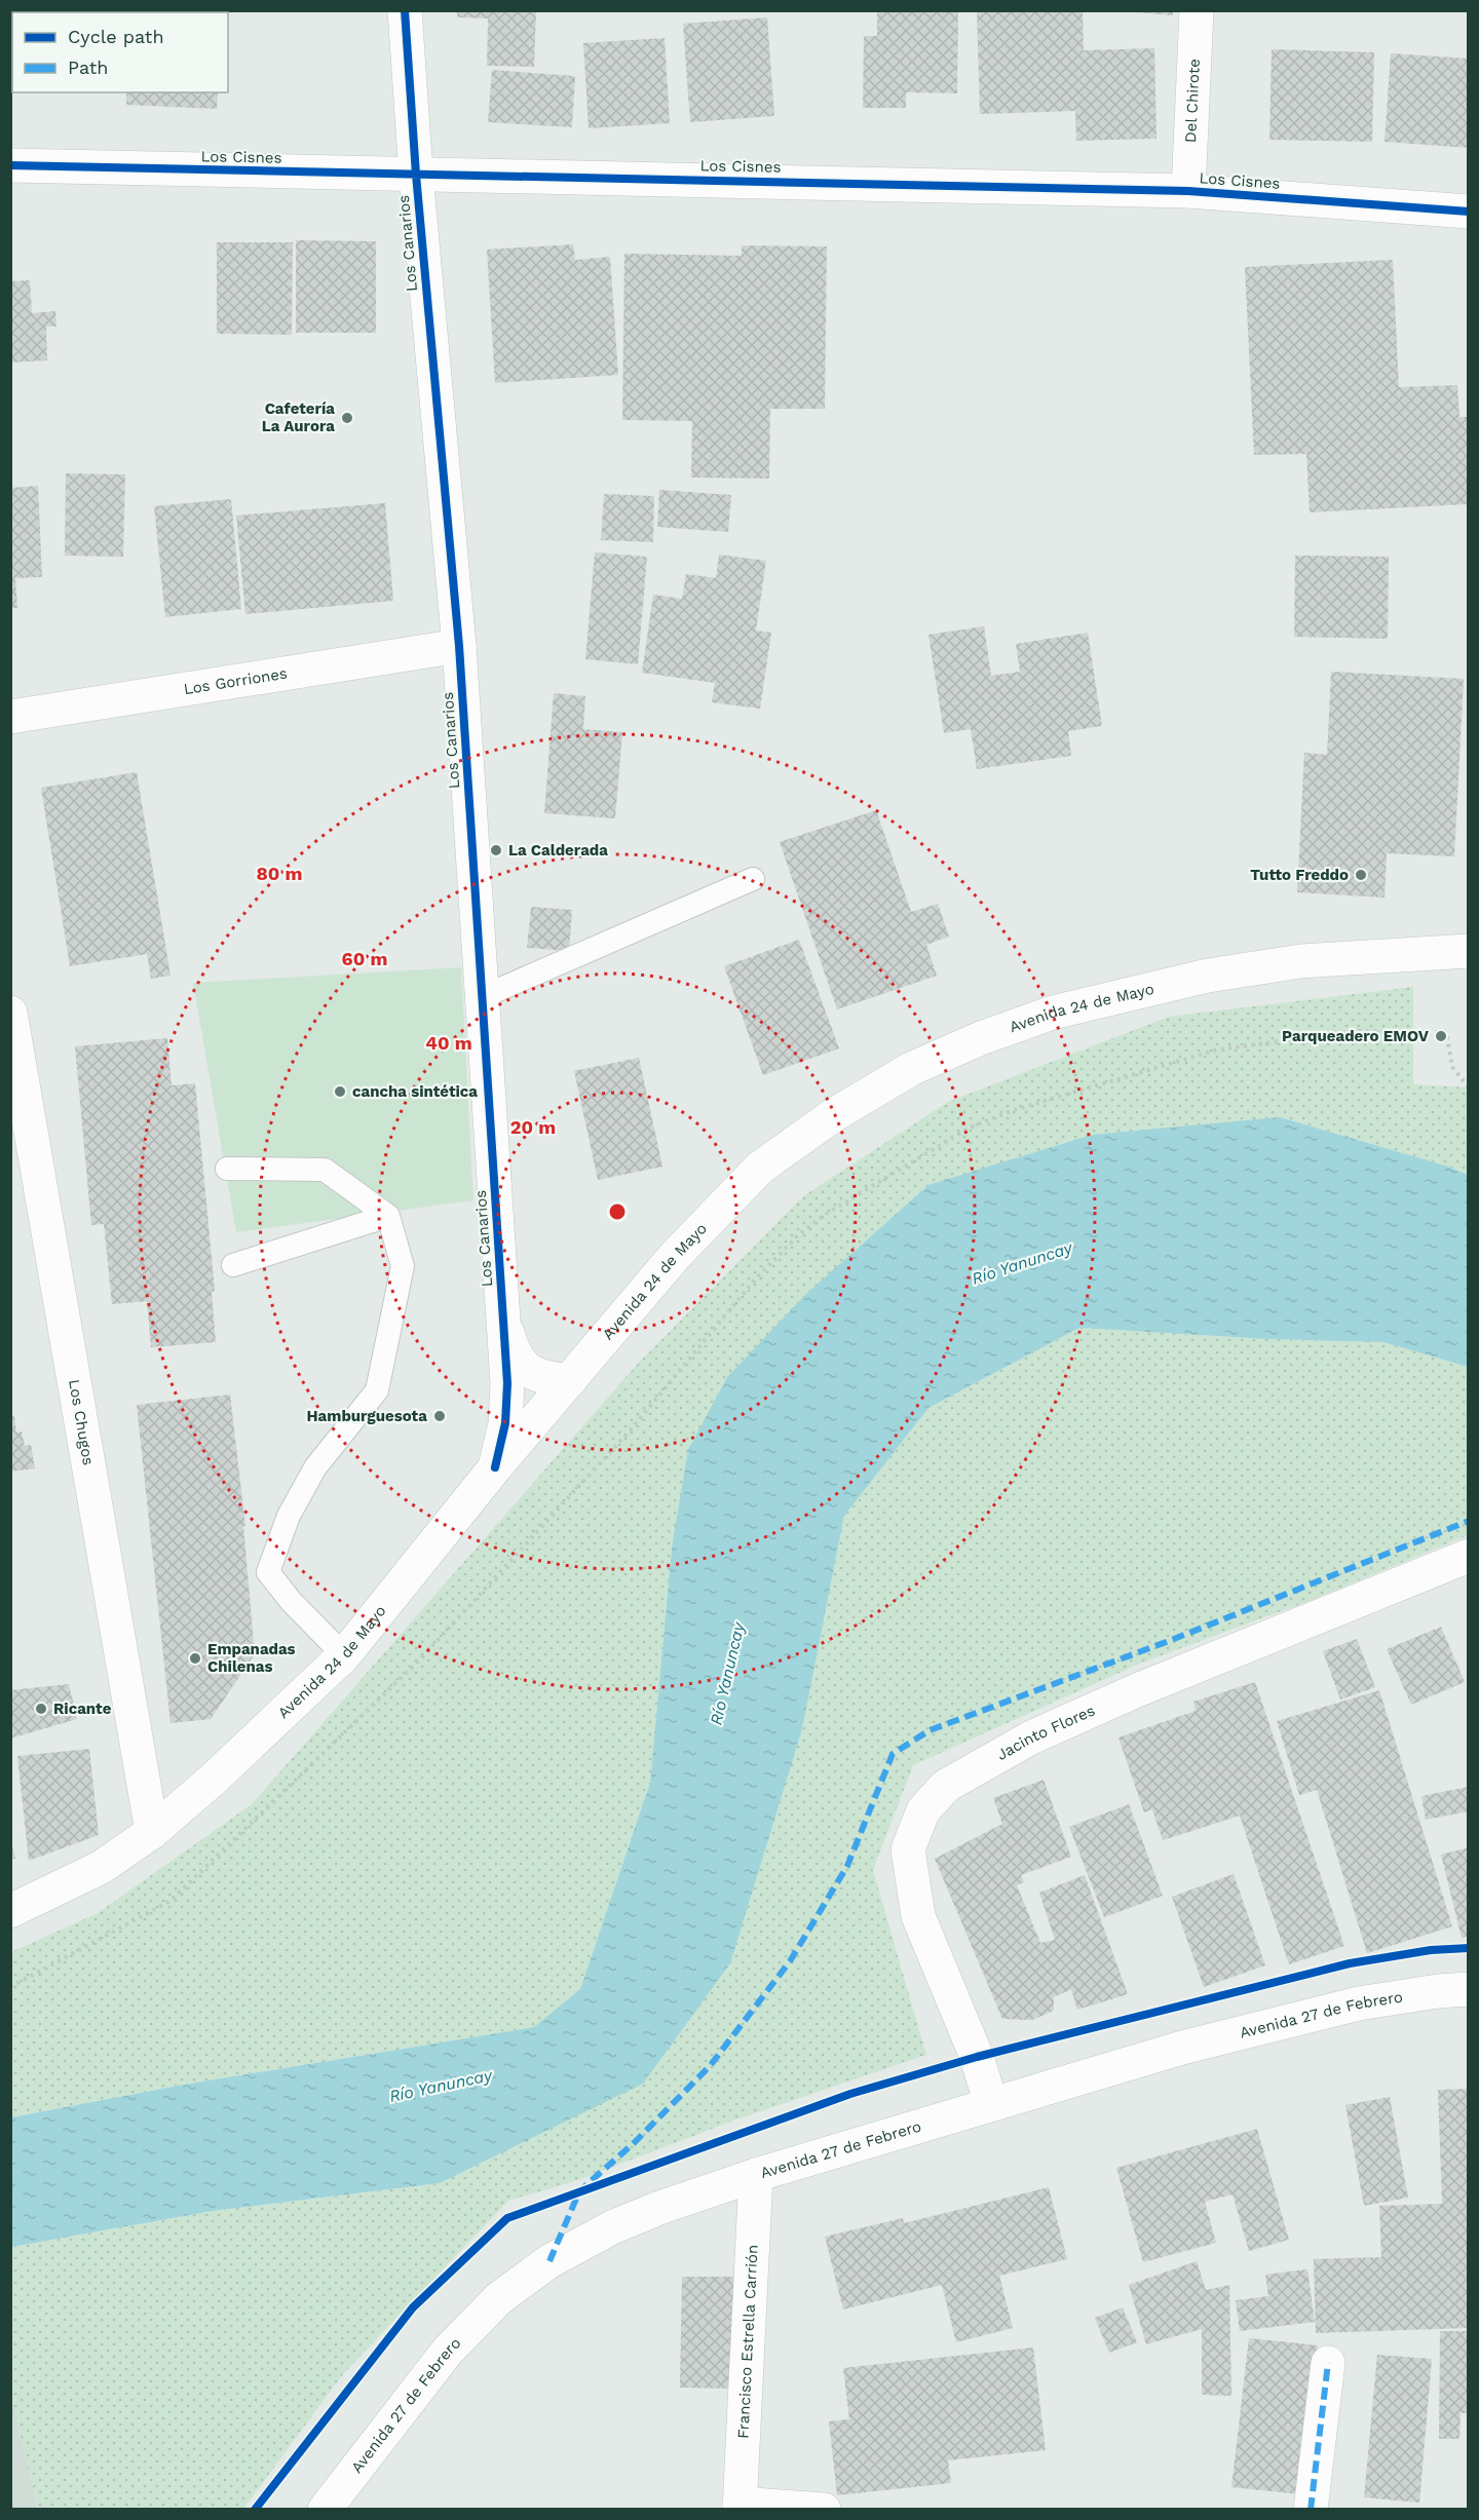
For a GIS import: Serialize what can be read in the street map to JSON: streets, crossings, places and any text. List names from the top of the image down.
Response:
{
  "streets": {
    "street": [
      "Del Chirote",
      "Los Cisnes",
      "Los Canarios",
      "Los Gorriones",
      "Avenida 24 de Mayo",
      "Los Chugos",
      "Jacinto Flores",
      "Avenida 27 de Febrero",
      "Francisco Estrella Carrión"
    ]
  },
  "crossings": [
    ["Del Chirote", "Los Cisnes"],
    ["Los Cisnes", "Los Canarios"],
    ["Los Canarios", "Los Gorriones"],
    ["Los Canarios", "Avenida 24 de Mayo"],
    ["Avenida 24 de Mayo", "Los Chugos"],
    ["Jacinto Flores", "Avenida 27 de Febrero"],
    ["Avenida 27 de Febrero", "Francisco Estrella Carrión"]
  ],
  "water": ["Río Yanuncay"],
  "places": [
    "Cafetería La Aurora",
    "La Calderada",
    "Tutto Freddo",
    "Parqueadero EMOV",
    "cancha sintética",
    "Hamburguesota",
    "Empanadas Chilenas",
    "Ricante"
  ],
  "legend": ["Cycle path", "Path"],
  "rings": [
    "80 m",
    "60 m",
    "40 m",
    "20 m"
  ]
}
